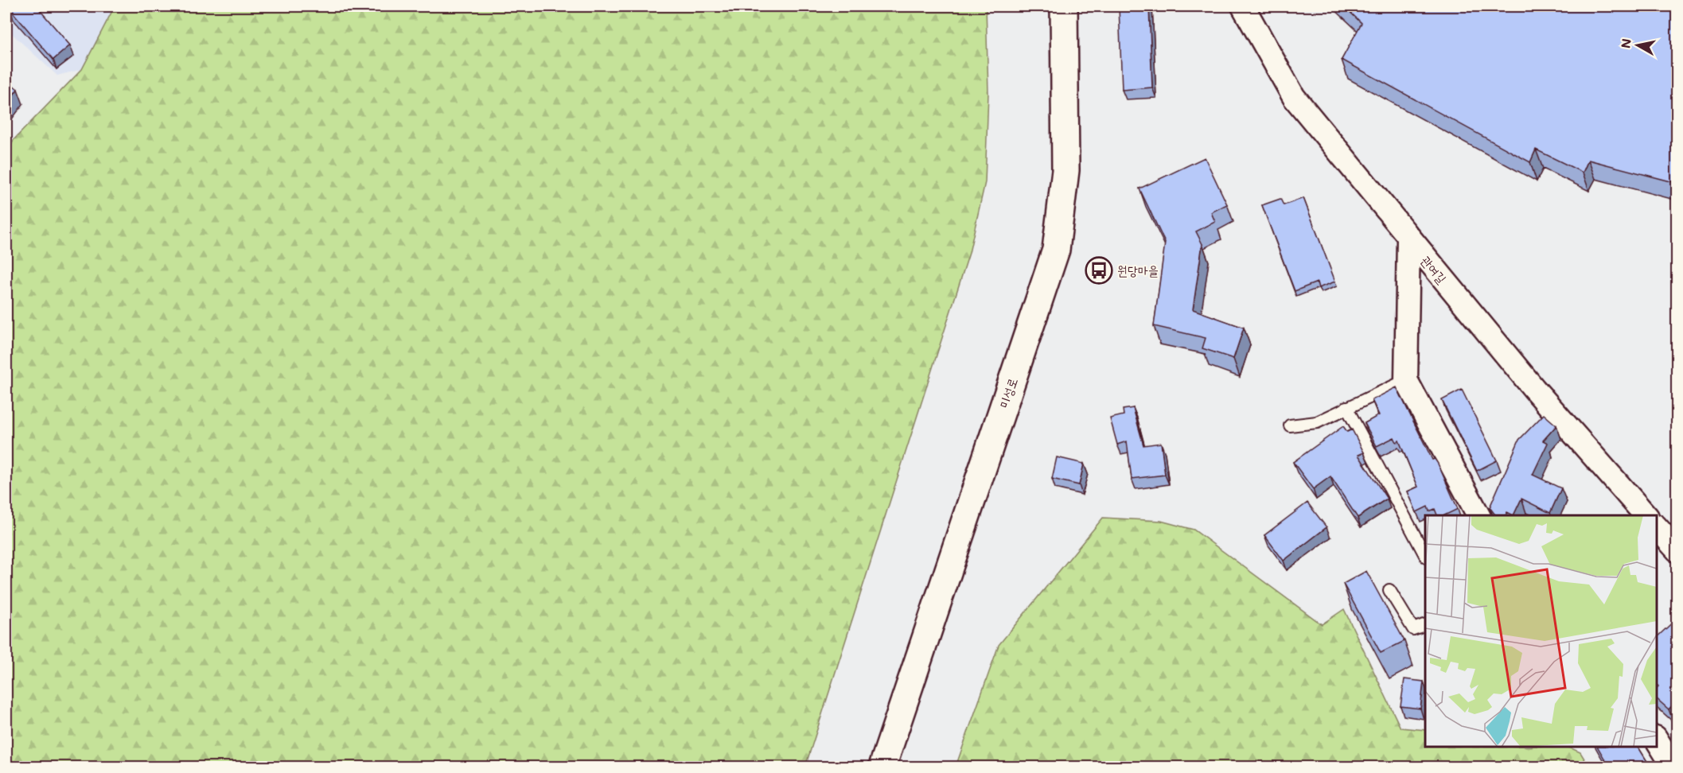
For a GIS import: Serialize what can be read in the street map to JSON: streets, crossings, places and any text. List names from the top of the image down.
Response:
{
  "streets": {
    "street": ["관여길", "미성로"]
  },
  "places": {
    "bus stop": ["원당마을"]
  },
  "north": "left"
}
